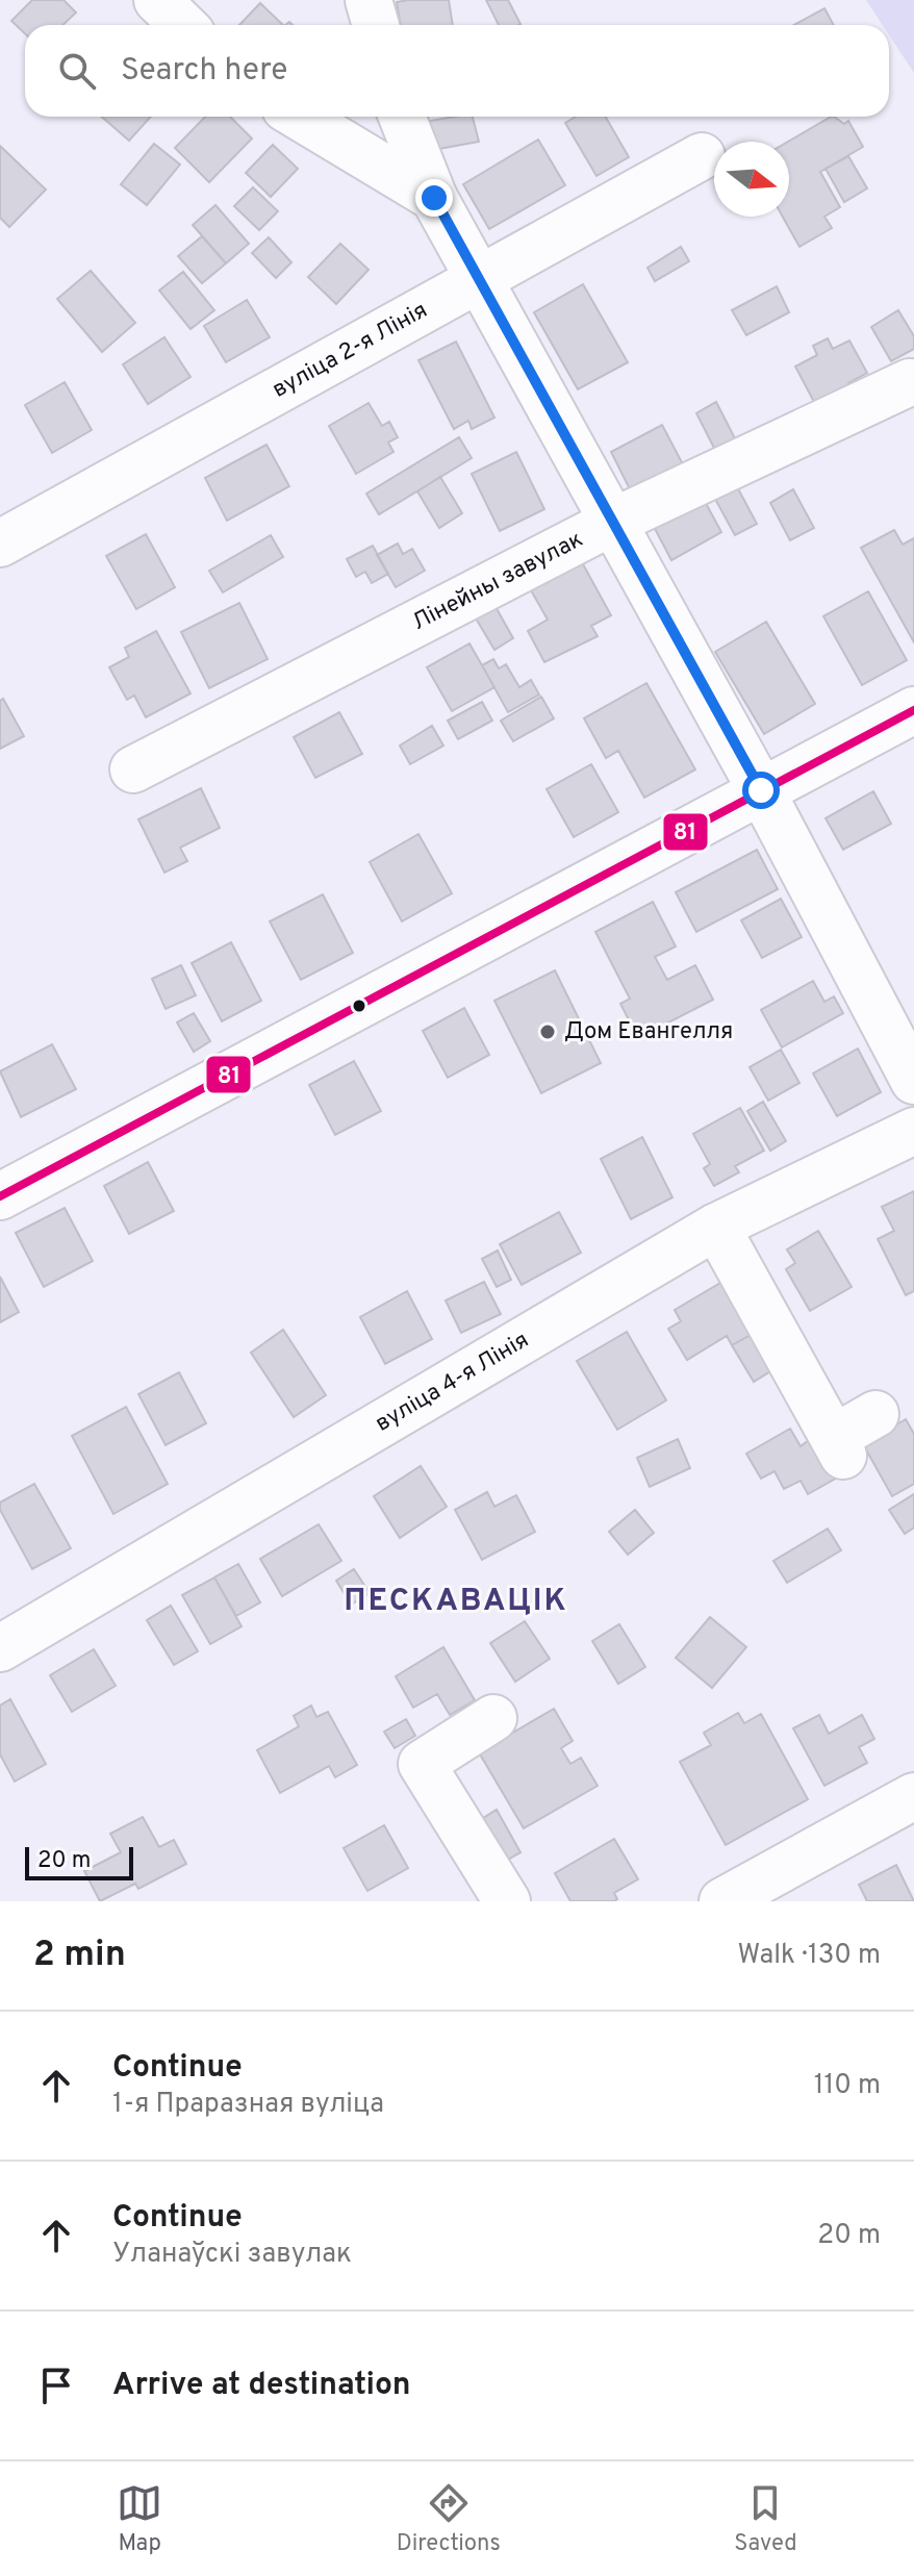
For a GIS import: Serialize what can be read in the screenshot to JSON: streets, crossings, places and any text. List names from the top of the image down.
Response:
{
  "streets": {
    "street": ["вуліца 2-я Лінія", "Лінейны завулак", "вуліца 4-я Лінія"]
  },
  "districts": ["ПЕСКАВАЦІК"],
  "places": ["Дом Евангелля"],
  "lines": ["transit line 81"],
  "scale_bar": "20 m",
  "north": "right",
  "page": {
    "search": "Search here",
    "scale": "20 m",
    "heading": ["2 min", "Walk · 130 m"],
    "list": [
      ["Continue", "1-я Праразная вуліца", "110 m"],
      ["Continue", "Уланаўскі завулак", "20 m"],
      "Arrive at destination"
    ],
    "nav": ["Map", "Directions", "Saved"]
  }
}
